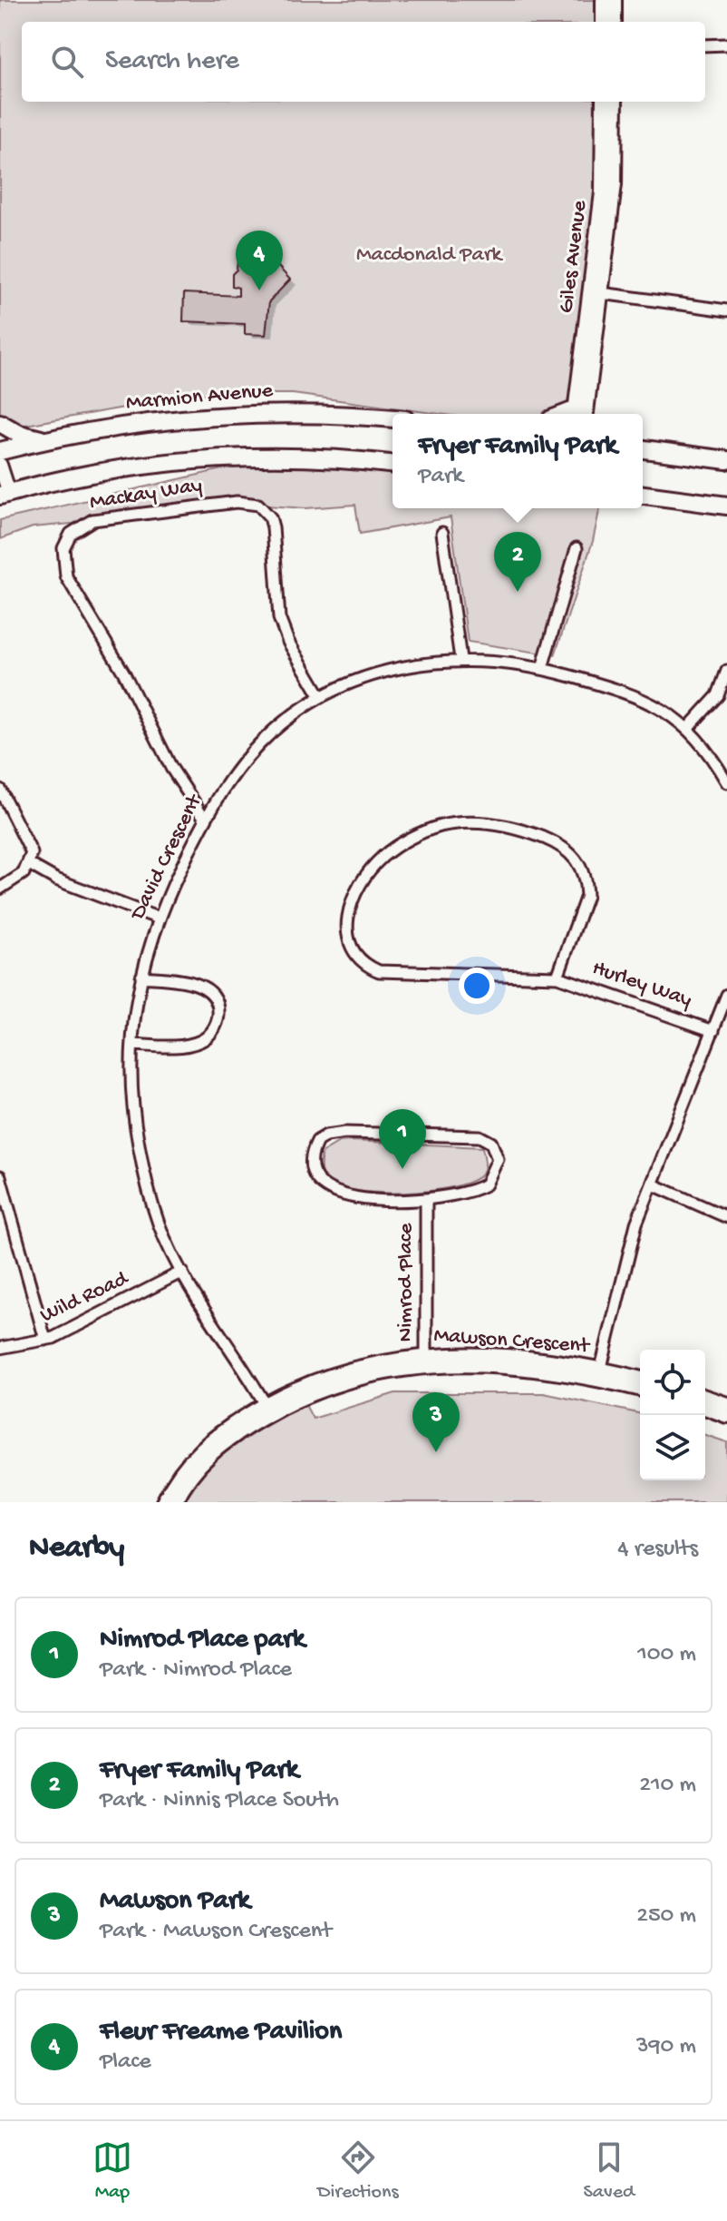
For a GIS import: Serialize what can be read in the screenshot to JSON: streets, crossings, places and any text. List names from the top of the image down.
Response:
{
  "streets": {
    "highway": ["Marmion Avenue"],
    "street": [
      "Giles Avenue",
      "Mackay Way",
      "David Crescent",
      "Hurley Way",
      "Nimrod Place",
      "Wild Road",
      "Mawson Crescent"
    ]
  },
  "crossings": [
    ["Mackay Way", "David Crescent"],
    ["David Crescent", "Wild Road"],
    ["David Crescent", "Mawson Crescent"],
    ["Nimrod Place", "Mawson Crescent"]
  ],
  "parks": ["Macdonald Park"],
  "page": {
    "search": "Search here",
    "pins": [
      "4",
      "2",
      "1",
      "3"
    ],
    "popup": ["Fryer Family Park", "Park"],
    "heading": ["Nearby", "4 results"],
    "list": [
      {
        "mark": "1",
        "name": "Nimrod Place park",
        "note": "Park · Nimrod Place",
        "value": "100 m"
      },
      {
        "mark": "2",
        "name": "Fryer Family Park",
        "note": "Park · Ninnis Place South",
        "value": "210 m"
      },
      {
        "mark": "3",
        "name": "Mawson Park",
        "note": "Park · Mawson Crescent",
        "value": "250 m"
      },
      {
        "mark": "4",
        "name": "Fleur Freame Pavilion",
        "note": "Place",
        "value": "390 m"
      }
    ],
    "nav": ["Map", "Directions", "Saved"]
  }
}
